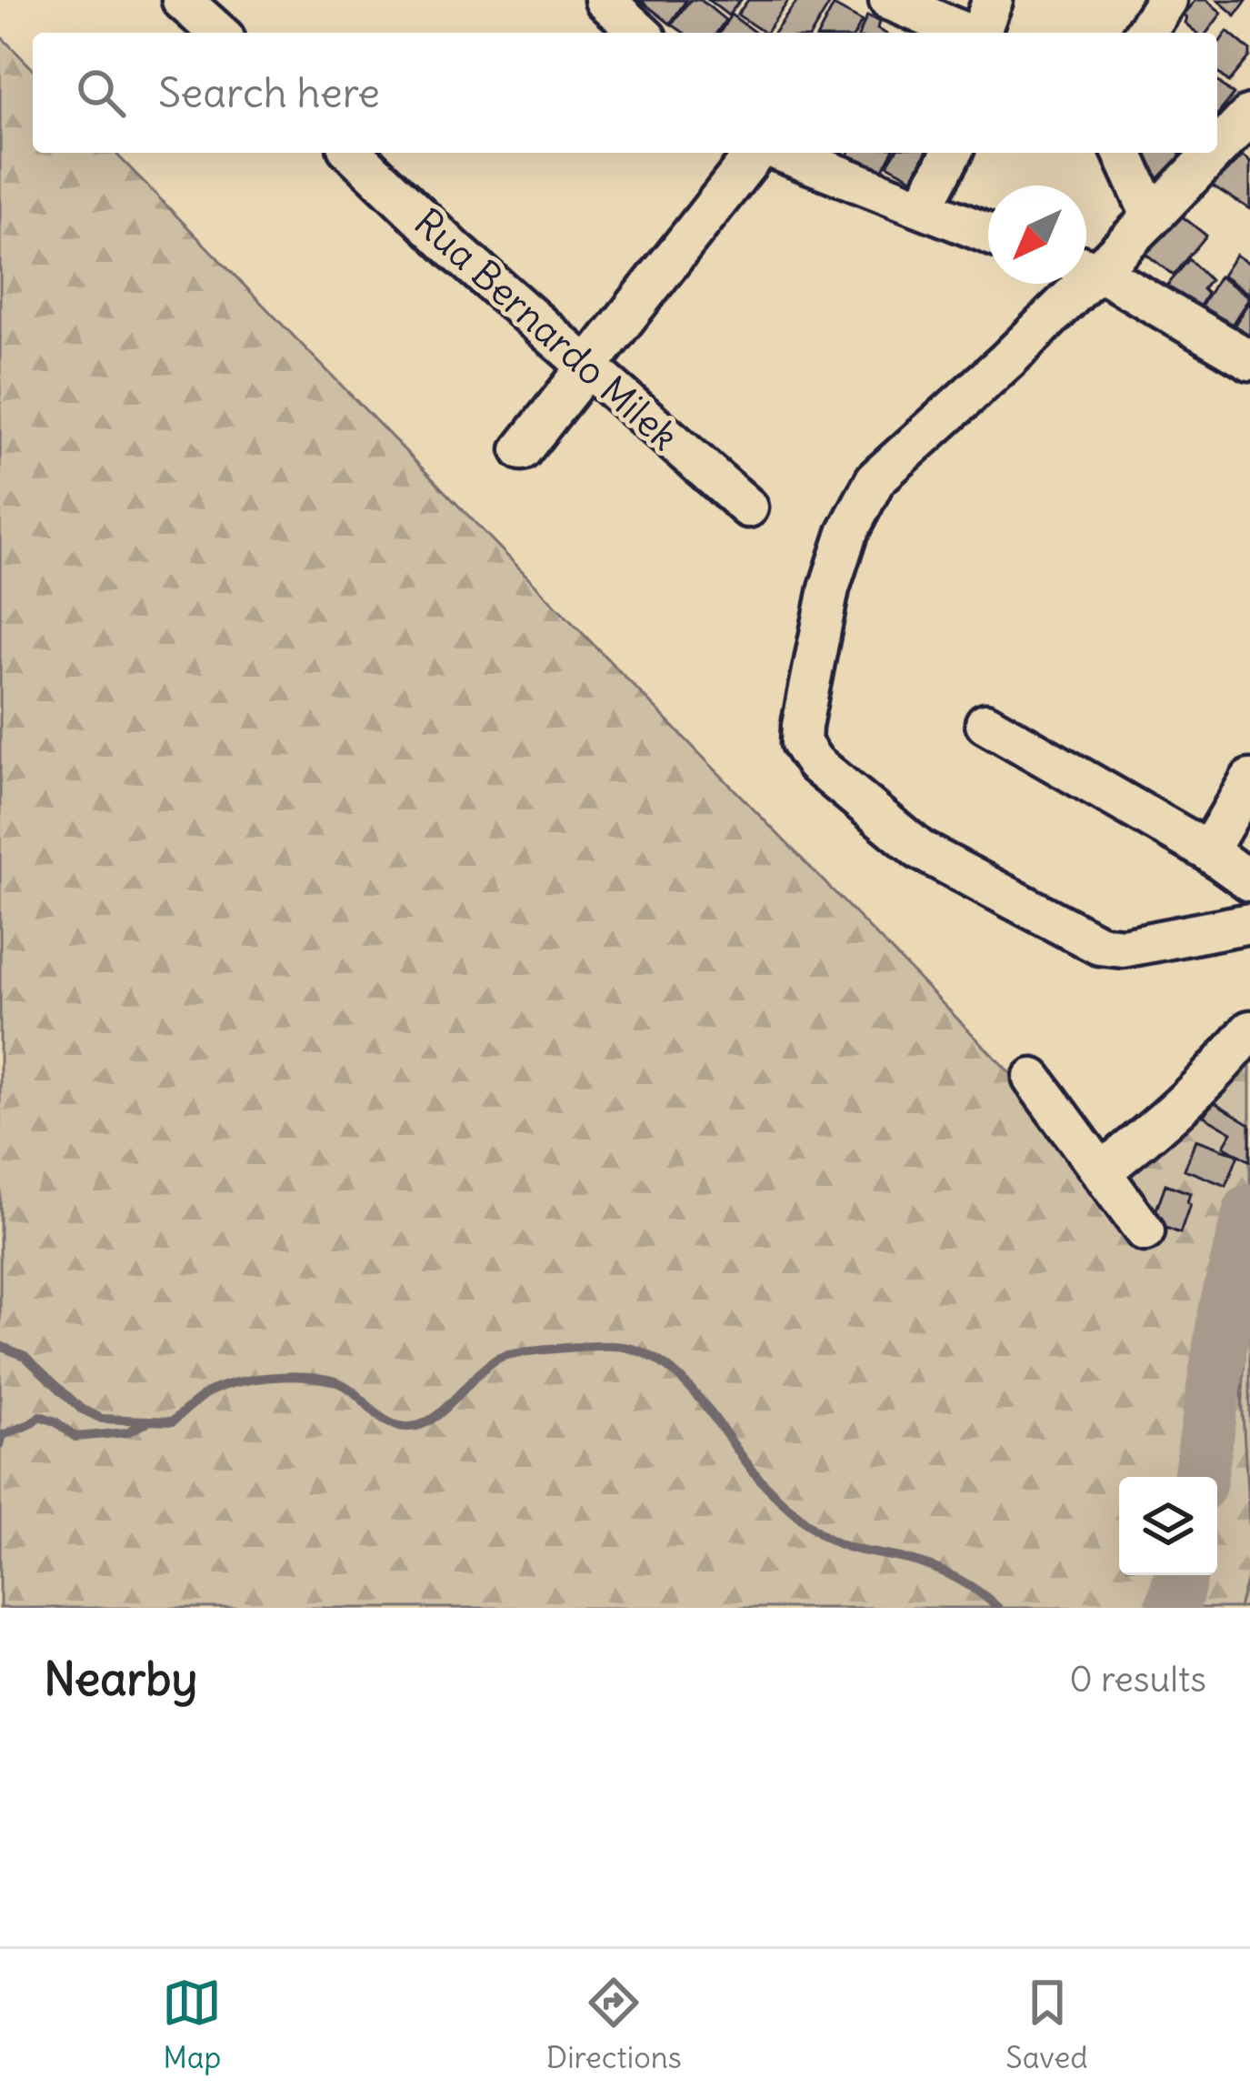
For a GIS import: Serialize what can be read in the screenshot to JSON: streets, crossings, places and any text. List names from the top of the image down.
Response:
{
  "streets": {
    "street": ["Rua Bernardo Milek"]
  },
  "north": "bottom left",
  "page": {
    "search": "Search here",
    "heading": ["Nearby", "0 results"],
    "nav": ["Map", "Directions", "Saved"]
  }
}
